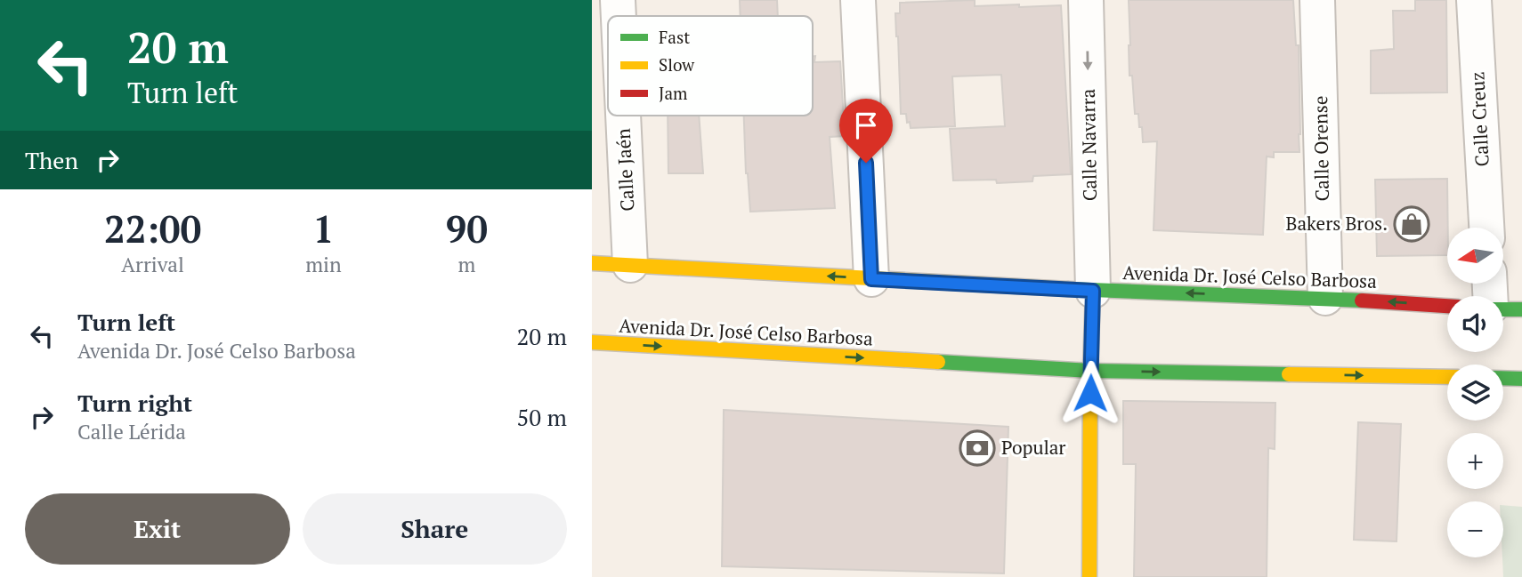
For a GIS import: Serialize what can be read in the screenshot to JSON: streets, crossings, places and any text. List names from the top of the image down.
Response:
{
  "streets": {
    "main road": ["Avenida Dr. José Celso Barbosa"],
    "street": [
      "Calle Creuz",
      "Calle Navarra",
      "Calle Orense",
      "Calle Jaén"
    ]
  },
  "crossings": [
    ["Calle Navarra", "Avenida Dr. José Celso Barbosa"],
    ["Calle Orense", "Avenida Dr. José Celso Barbosa"],
    ["Calle Jaén", "Avenida Dr. José Celso Barbosa"]
  ],
  "places": {
    "shop": ["Bakers Bros."],
    "bank": ["Popular"]
  },
  "legend": ["Fast", "Slow", "Jam"],
  "north": "left",
  "page": {
    "turn": ["20 m", "Turn left"],
    "then": "Then",
    "eta": [
      "22:00",
      "Arrival",
      "1",
      "min",
      "90",
      "m"
    ],
    "map_buttons": ["+", "−"],
    "list": [
      {
        "name": "Turn left",
        "note": "Avenida Dr. José Celso Barbosa",
        "value": "20 m"
      },
      {
        "name": "Turn right",
        "note": "Calle Lérida",
        "value": "50 m"
      }
    ],
    "buttons": ["Exit", "Share"]
  }
}
